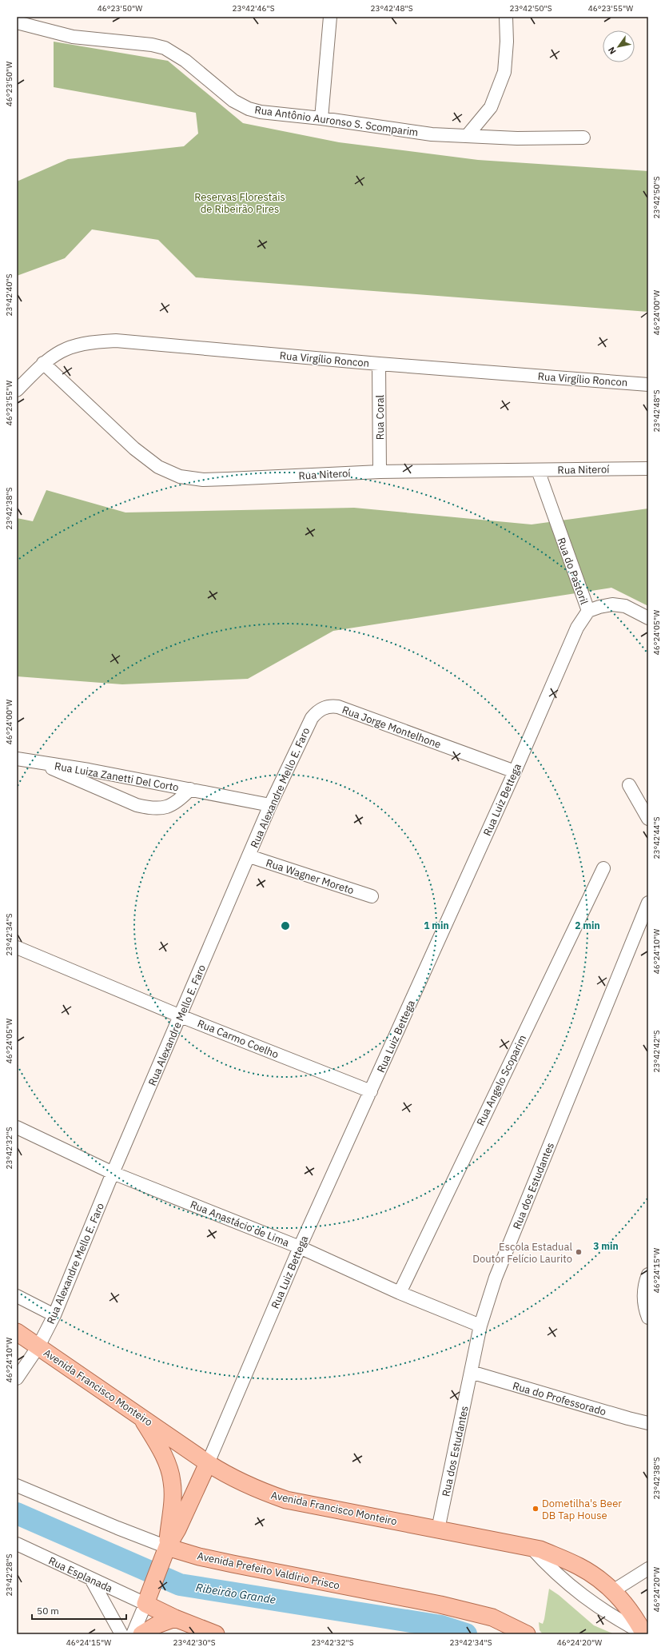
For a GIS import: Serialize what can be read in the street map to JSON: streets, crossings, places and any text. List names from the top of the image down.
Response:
{
  "streets": {
    "main road": ["Avenida Francisco Monteiro", "Avenida Prefeito Valdírio Prisco"],
    "street": [
      "Rua Antônio Auronso S. Scomparim",
      "Rua Virgílio Roncon",
      "Rua Coral",
      "Rua Niteroí",
      "Rua do Pastoril",
      "Rua Jorge Montelhone",
      "Rua Luiza Zanetti Del Corto",
      "Rua Alexandre Mello E. Faro",
      "Rua Luiz Bettega",
      "Rua Wagner Moreto",
      "Rua Carmo Coelho",
      "Rua Angelo Scoparim",
      "Rua dos Estudantes",
      "Rua Anastácio de Lima",
      "Rua do Professorado",
      "Rua Esplanada"
    ]
  },
  "crossings": [
    ["Rua Virgílio Roncon", "Rua Coral"],
    ["Rua Virgílio Roncon", "Rua Niteroí"],
    ["Rua Coral", "Rua Niteroí"],
    ["Rua Niteroí", "Rua do Pastoril"],
    ["Rua do Pastoril", "Rua Luiz Bettega"],
    ["Rua Jorge Montelhone", "Rua Alexandre Mello E. Faro"],
    ["Rua Jorge Montelhone", "Rua Luiz Bettega"],
    ["Rua Luiza Zanetti Del Corto", "Rua Alexandre Mello E. Faro"],
    ["Rua Alexandre Mello E. Faro", "Rua Wagner Moreto"],
    ["Rua Alexandre Mello E. Faro", "Rua Carmo Coelho"],
    ["Rua Alexandre Mello E. Faro", "Rua Anastácio de Lima"],
    ["Rua Alexandre Mello E. Faro", "Avenida Francisco Monteiro"],
    ["Rua Luiz Bettega", "Rua Carmo Coelho"],
    ["Rua Luiz Bettega", "Rua Anastácio de Lima"],
    ["Rua Luiz Bettega", "Avenida Francisco Monteiro"],
    ["Rua Angelo Scoparim", "Rua Anastácio de Lima"],
    ["Rua dos Estudantes", "Rua Anastácio de Lima"],
    ["Rua dos Estudantes", "Avenida Francisco Monteiro"],
    ["Rua dos Estudantes", "Rua do Professorado"]
  ],
  "water": ["Ribeirão Grande"],
  "parks": ["Reservas Florestais de Ribeirão Pires"],
  "places": ["Escola Estadual Doutor Felício Laurito", "Dometilha's Beer DB Tap House"],
  "scale_bar": "50 m",
  "north": "bottom left",
  "coordinates": [
    "46°23'50\"W",
    "23°42'46\"S",
    "23°42'48\"S",
    "23°42'50\"S",
    "46°23'55\"W",
    "23°42'40\"S",
    "46°24'00\"W",
    "23°42'38\"S",
    "46°24'05\"W",
    "23°42'44\"S",
    "23°42'34\"S",
    "46°24'10\"W",
    "23°42'42\"S",
    "23°42'32\"S",
    "46°24'15\"W",
    "23°42'28\"S",
    "46°24'20\"W",
    "23°42'30\"S"
  ],
  "rings": ["1 min", "2 min", "3 min"]
}
